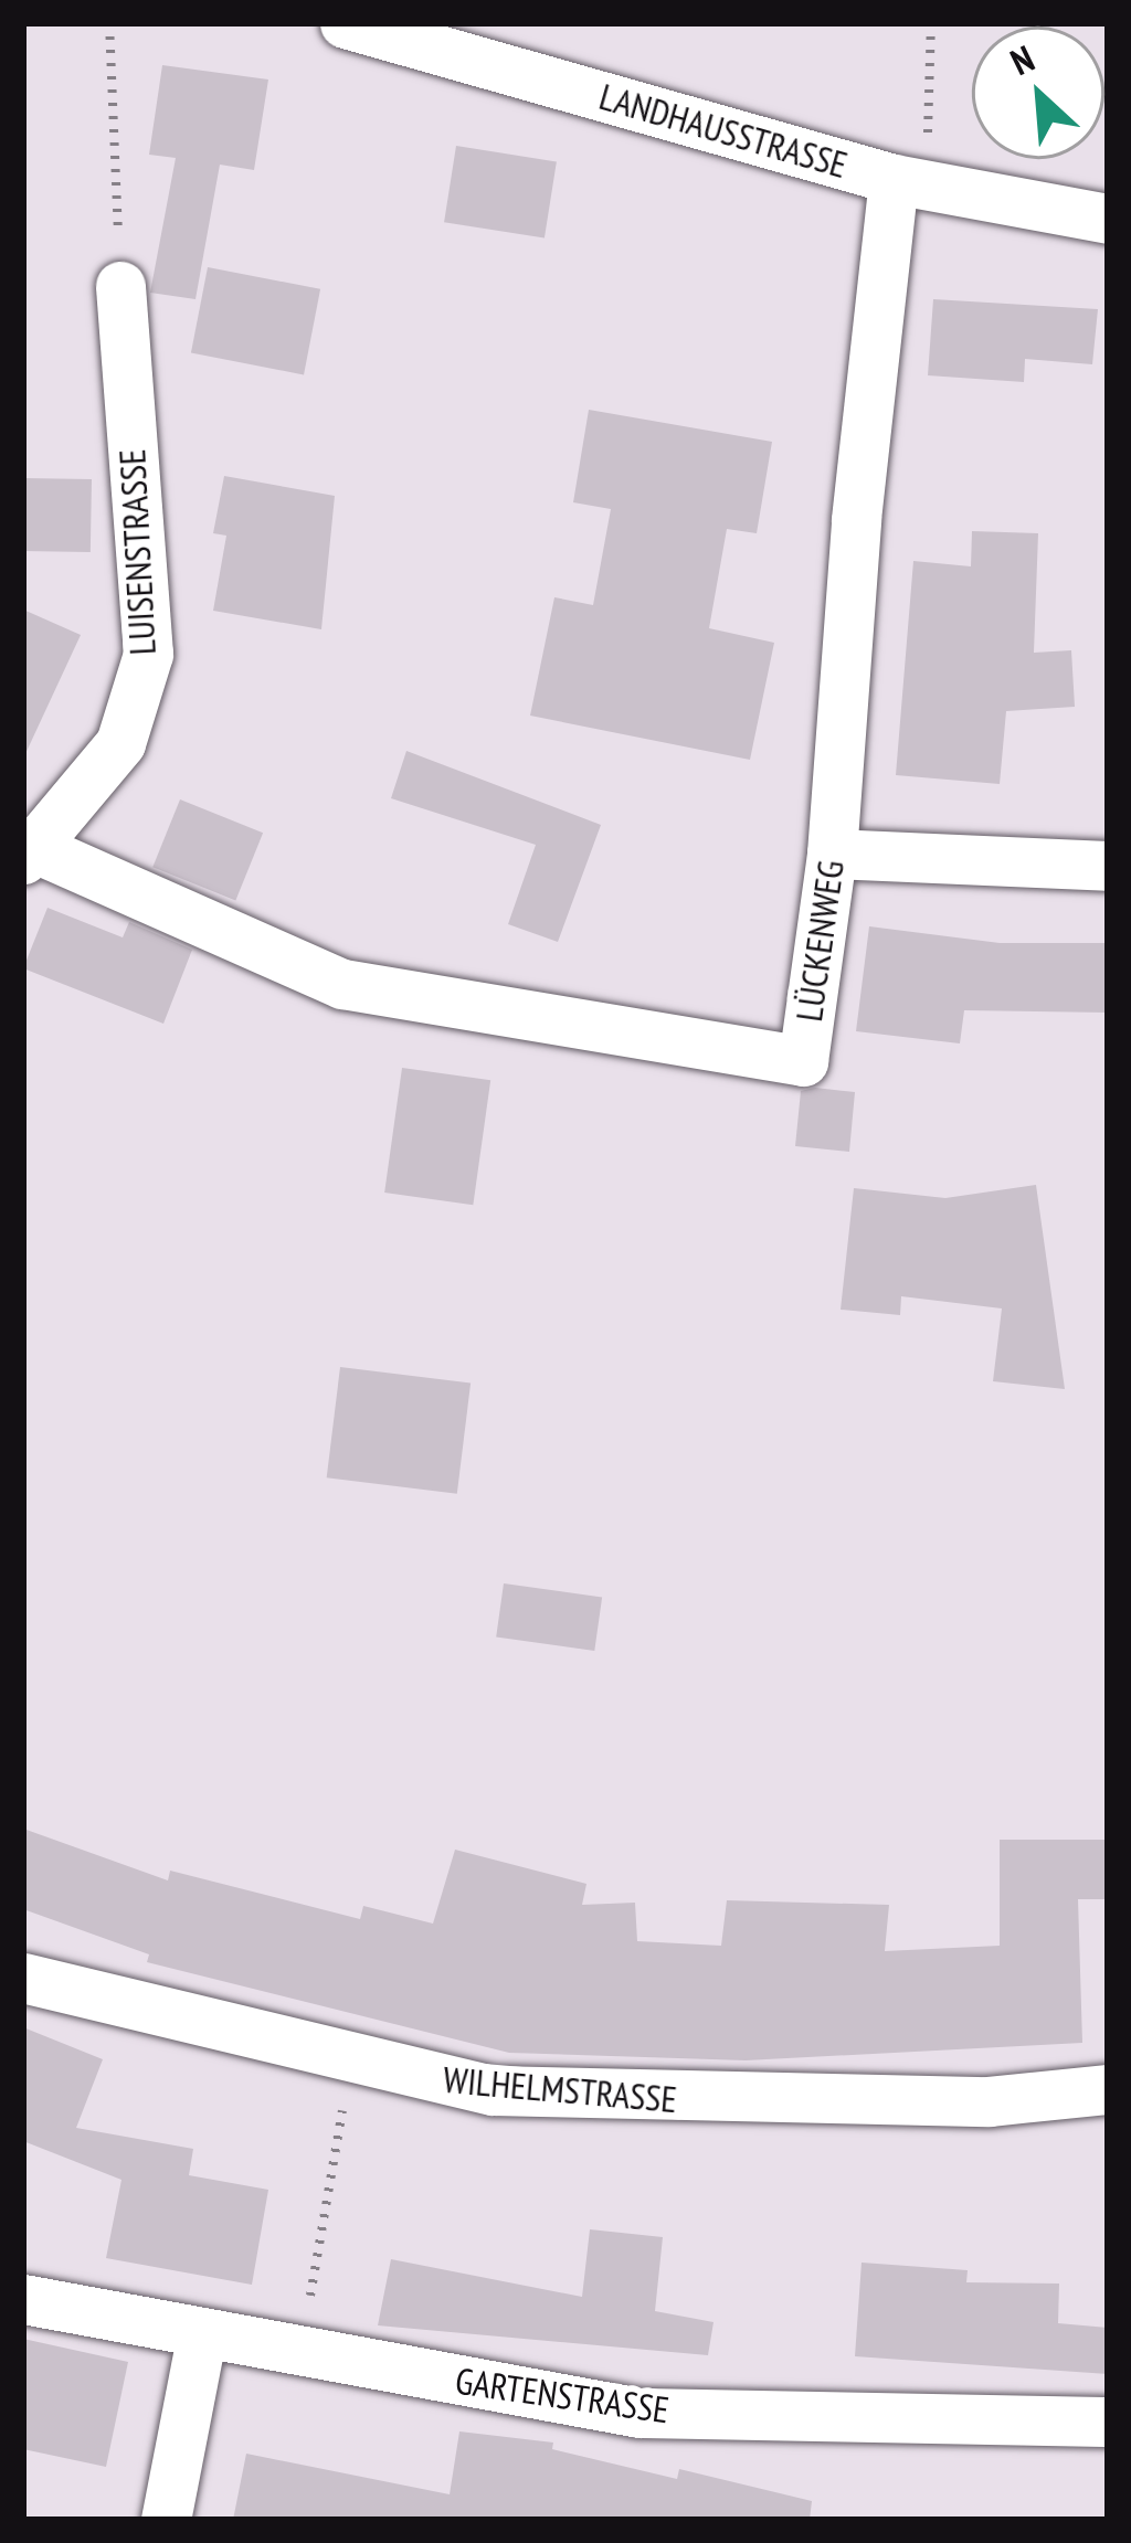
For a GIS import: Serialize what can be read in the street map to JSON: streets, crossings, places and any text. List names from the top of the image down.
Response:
{
  "streets": {
    "street": [
      "LANDHAUSSTRASSE",
      "LUISENSTRASSE",
      "LÜCKENWEG",
      "WILHELMSTRASSE",
      "GARTENSTRASSE"
    ]
  },
  "crossings": [
    ["LANDHAUSSTRASSE", "LÜCKENWEG"],
    ["LUISENSTRASSE", "LÜCKENWEG"]
  ],
  "north": "top left"
}
